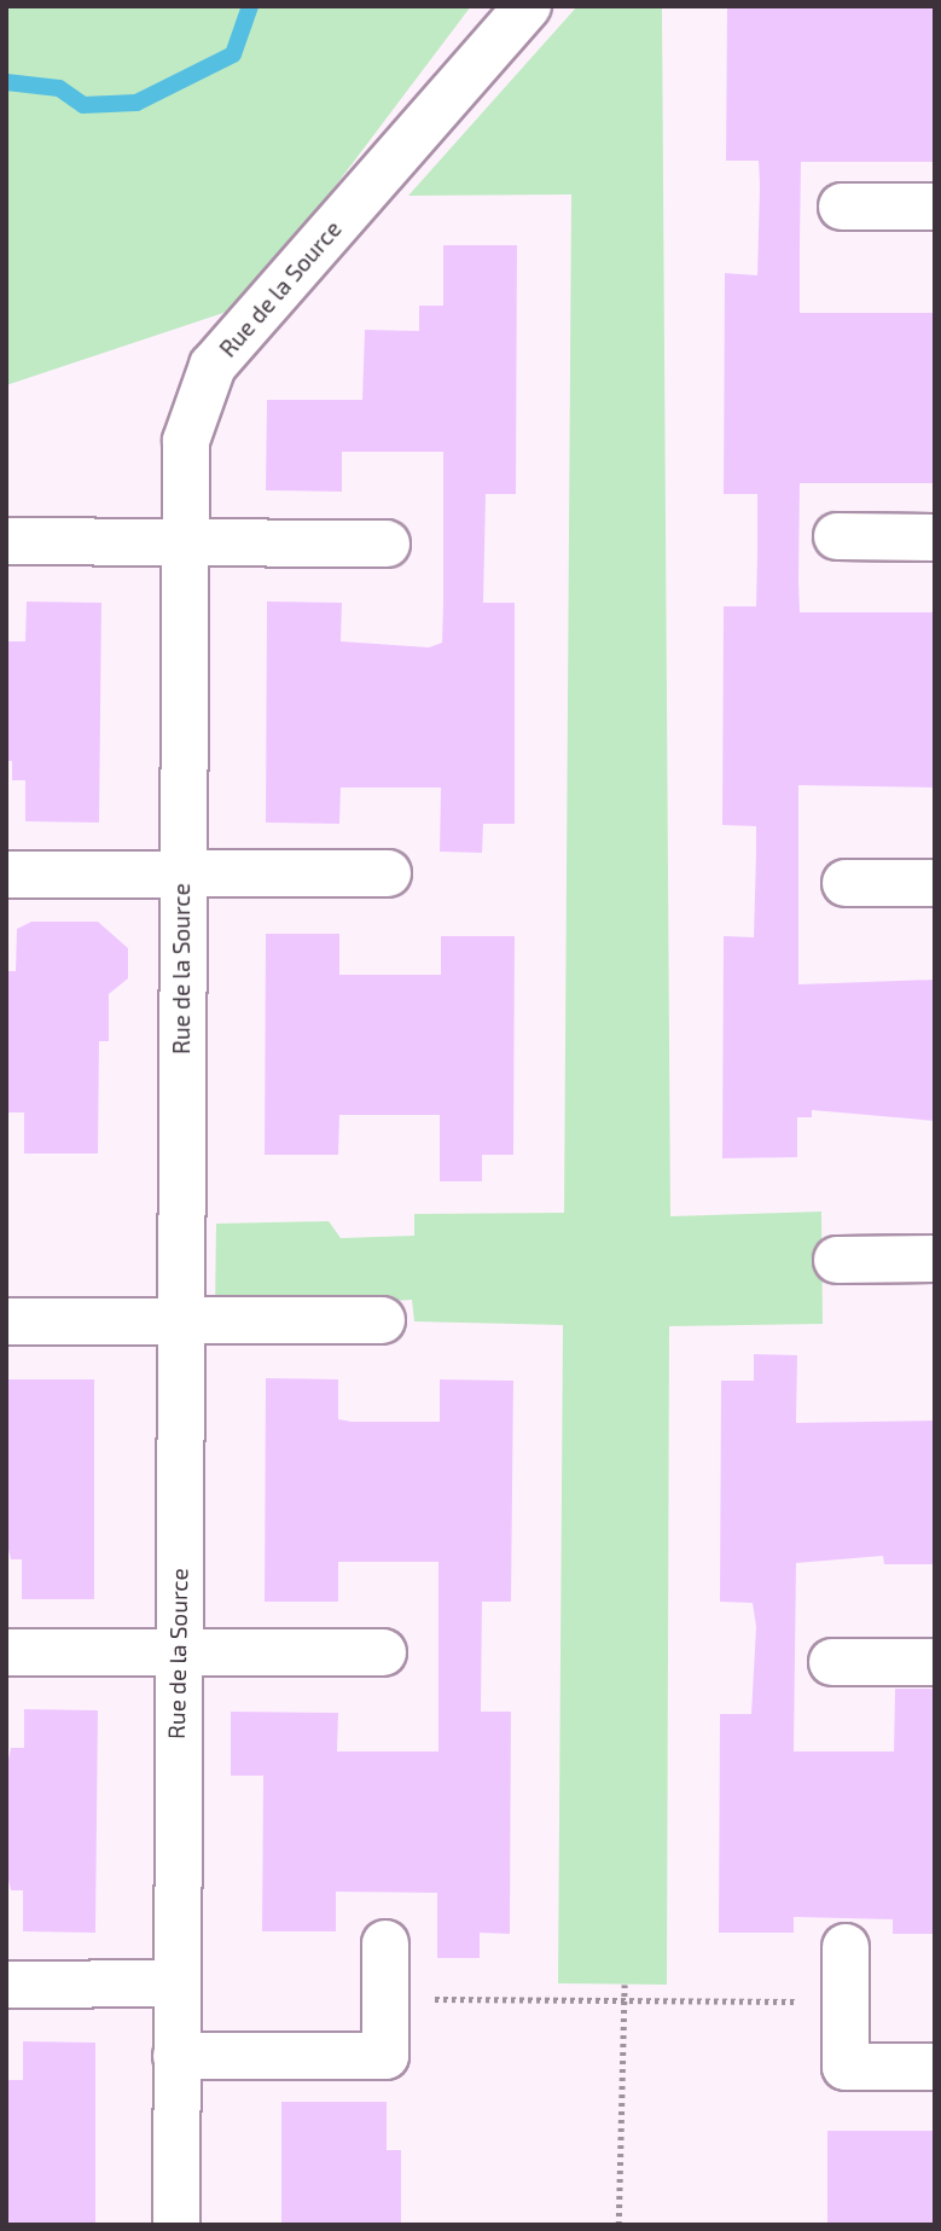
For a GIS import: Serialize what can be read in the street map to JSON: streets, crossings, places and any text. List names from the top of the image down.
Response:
{
  "streets": {
    "street": ["Rue de la Source"]
  }
}
